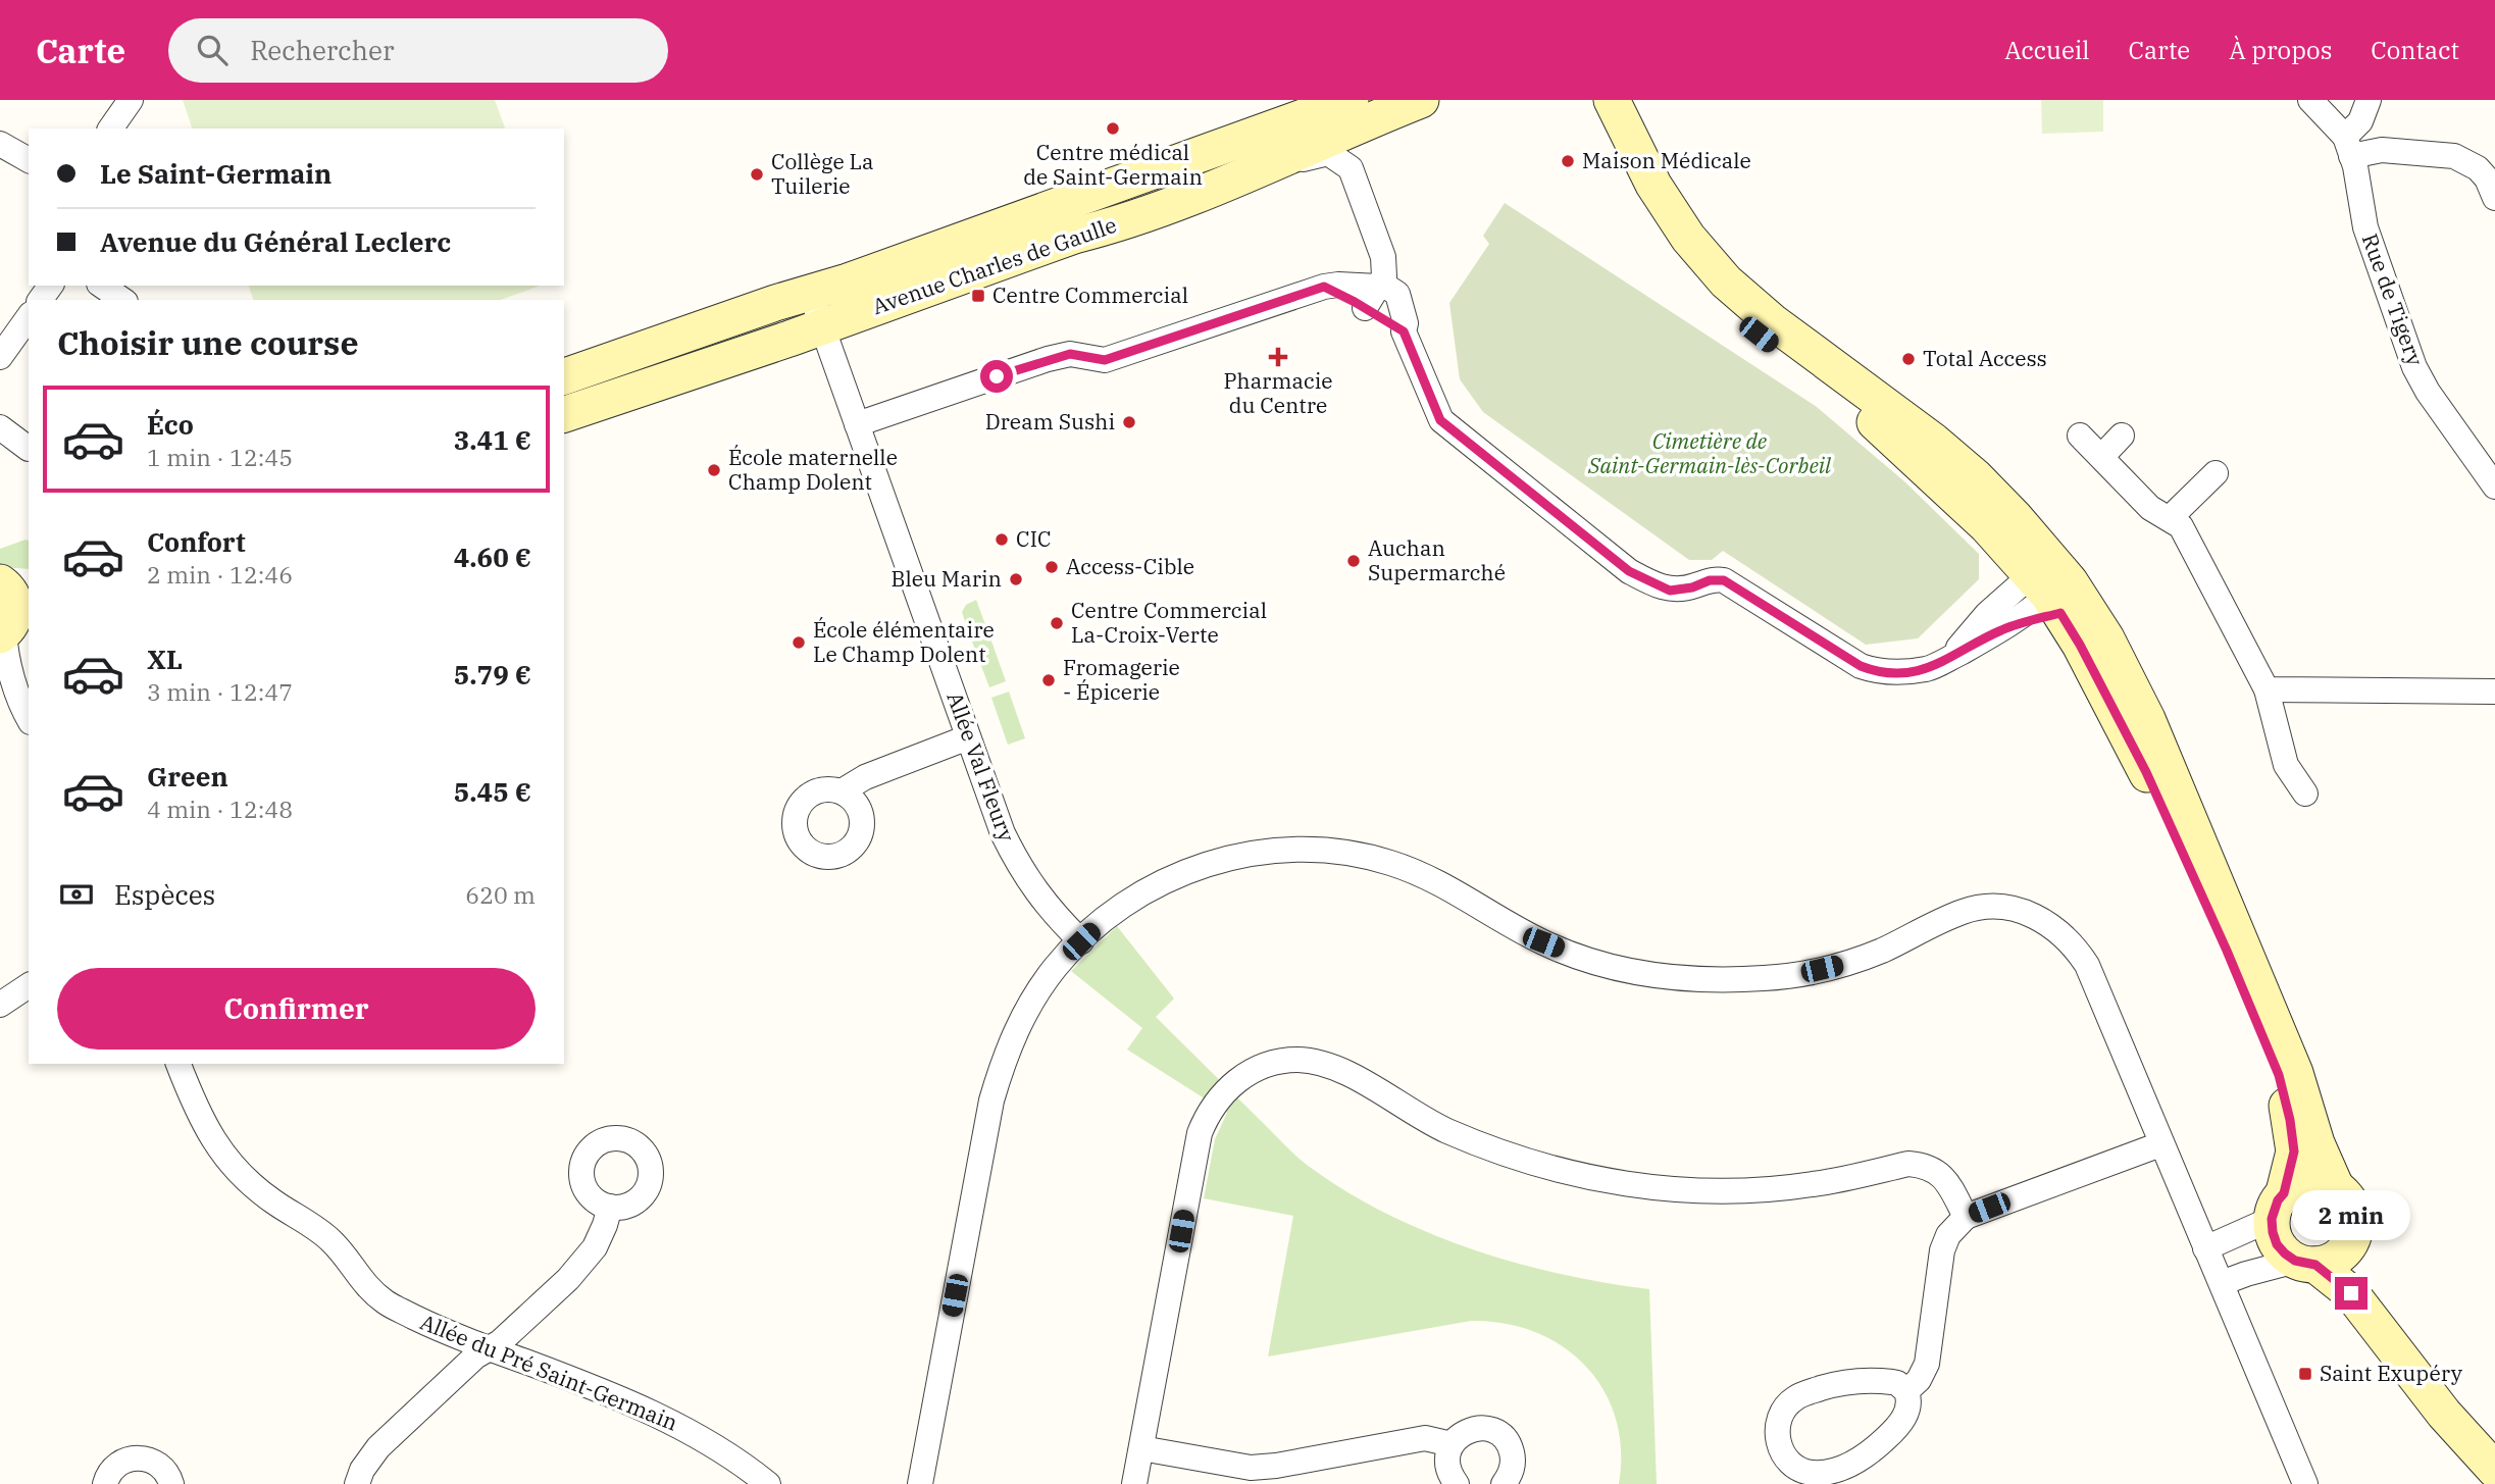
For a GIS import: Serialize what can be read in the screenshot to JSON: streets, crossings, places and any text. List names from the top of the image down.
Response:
{
  "streets": {
    "main road": ["Avenue Charles de Gaulle"],
    "street": ["Rue de Tigery", "Allée Val Fleury", "Allée du Pré Saint-Germain"]
  },
  "crossings": [
    ["Avenue Charles de Gaulle", "Allée Val Fleury"]
  ],
  "parks": ["Cimetière de Saint-Germain-lès-Corbeil"],
  "places": {
    "other": [
      "Centre médical de Saint-Germain",
      "Maison Médicale",
      "Collège La Tuilerie",
      "Total Access",
      "Dream Sushi",
      "École maternelle Champ Dolent",
      "CIC",
      "Auchan Supermarché",
      "Access-Cible",
      "Bleu Marin",
      "Centre Commercial La-Croix-Verte",
      "École élémentaire Le Champ Dolent",
      "Fromagerie - Épicerie"
    ],
    "transit": ["Centre Commercial", "Saint Exupéry"],
    "health": ["Pharmacie du Centre"]
  },
  "page": {
    "header": "Carte",
    "search": "Rechercher",
    "nav": [
      "Accueil",
      "Carte",
      "À propos",
      "Contact"
    ],
    "banner": ["Le Saint-Germain", "Avenue du Général Leclerc"],
    "heading": "Choisir une course",
    "list": [
      {
        "name": "Éco",
        "note": "1 min · 12:45",
        "value": "3.41 €"
      },
      {
        "name": "Confort",
        "note": "2 min · 12:46",
        "value": "4.60 €"
      },
      {
        "name": "XL",
        "note": "3 min · 12:47",
        "value": "5.79 €"
      },
      {
        "name": "Green",
        "note": "4 min · 12:48",
        "value": "5.45 €"
      }
    ],
    "pay": ["Espèces", "620 m"],
    "buttons": "Confirmer",
    "bubble": "2 min"
  }
}
